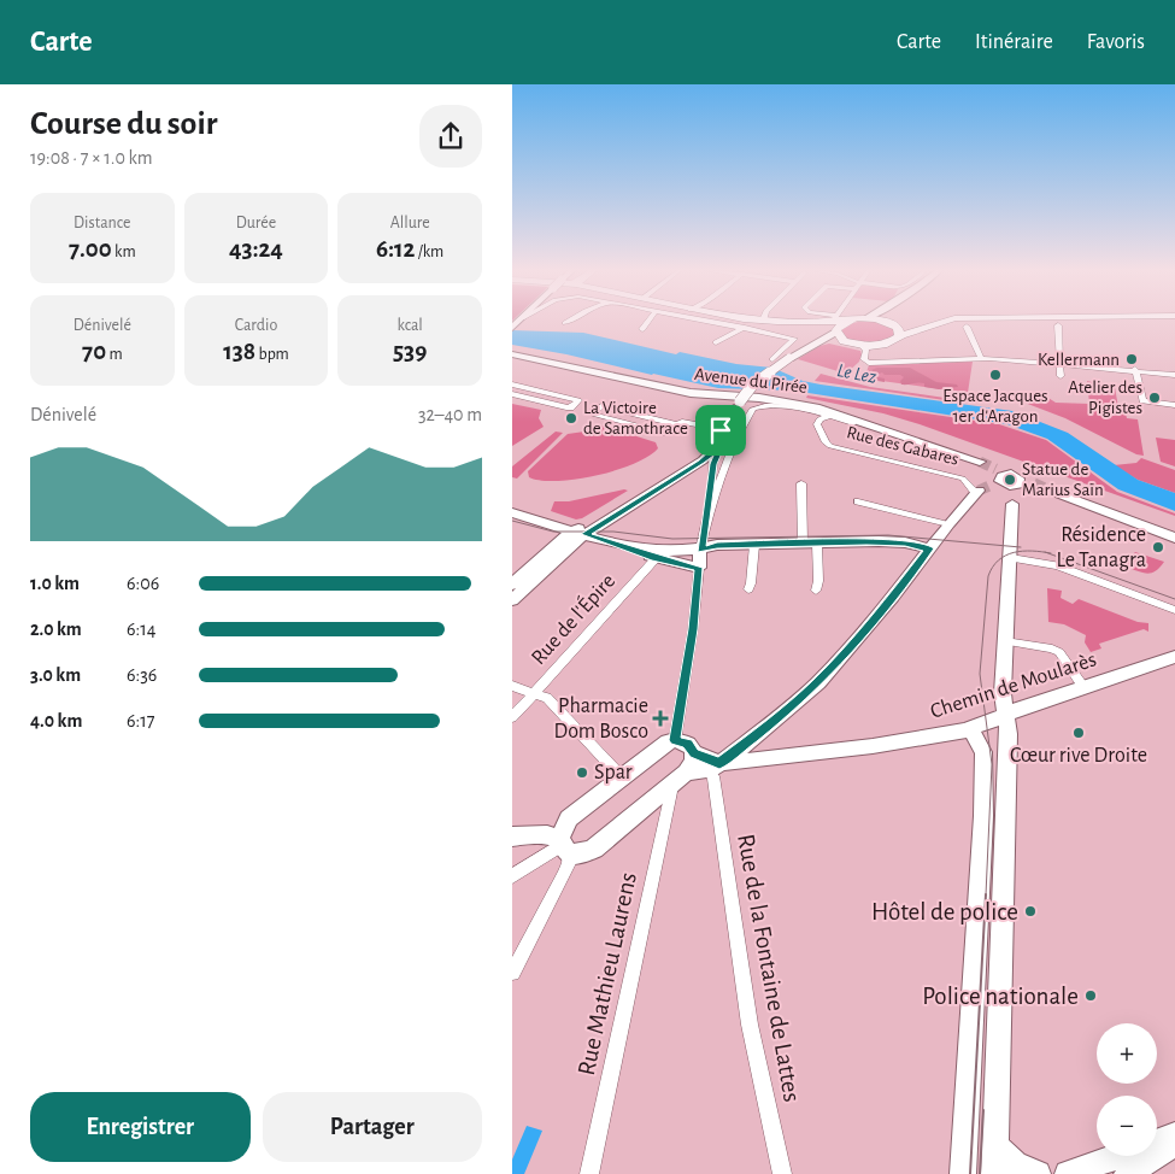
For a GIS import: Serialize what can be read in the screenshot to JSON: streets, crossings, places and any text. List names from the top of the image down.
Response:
{
  "streets": {
    "main road": ["Avenue du Pirée", "Chemin de Moularès"],
    "street": [
      "Rue des Gabares",
      "Rue de l'Épire",
      "Rue de la Fontaine de Lattes",
      "Rue Mathieu Laurens"
    ]
  },
  "crossings": [
    ["Chemin de Moularès", "Rue de la Fontaine de Lattes"],
    ["Chemin de Moularès", "Rue Mathieu Laurens"]
  ],
  "water": ["Le Lez"],
  "places": {
    "other": [
      "Kellermann",
      "Espace Jacques 1er d'Aragon",
      "Atelier des Pigistes",
      "La Victoire de Samothrace",
      "Statue de Marius Saïn",
      "Résidence Le Tanagra",
      "Cœur rive Droite",
      "Spar",
      "Hôtel de police",
      "Police nationale"
    ],
    "health": ["Pharmacie Dom Bosco"]
  },
  "page": {
    "header": "Carte",
    "nav": ["Carte", "Itinéraire", "Favoris"],
    "heading": ["Course du soir", "19:08 · 7 × 1.0 km"],
    "stats": [
      ["Distance", "7.00 km"],
      ["Durée", "43:24"],
      ["Allure", "6:12 /km"],
      ["Dénivelé", "70 m"],
      ["Cardio", "138 bpm"],
      ["kcal", "539"]
    ],
    "chart": ["Dénivelé", "32–40 m"],
    "list": [
      {
        "name": "1.0 km",
        "note": "6:06"
      },
      {
        "name": "2.0 km",
        "note": "6:14"
      },
      {
        "name": "3.0 km",
        "note": "6:36"
      },
      {
        "name": "4.0 km",
        "note": "6:17"
      }
    ],
    "map_buttons": ["+", "−"],
    "buttons": ["Enregistrer", "Partager"]
  }
}
